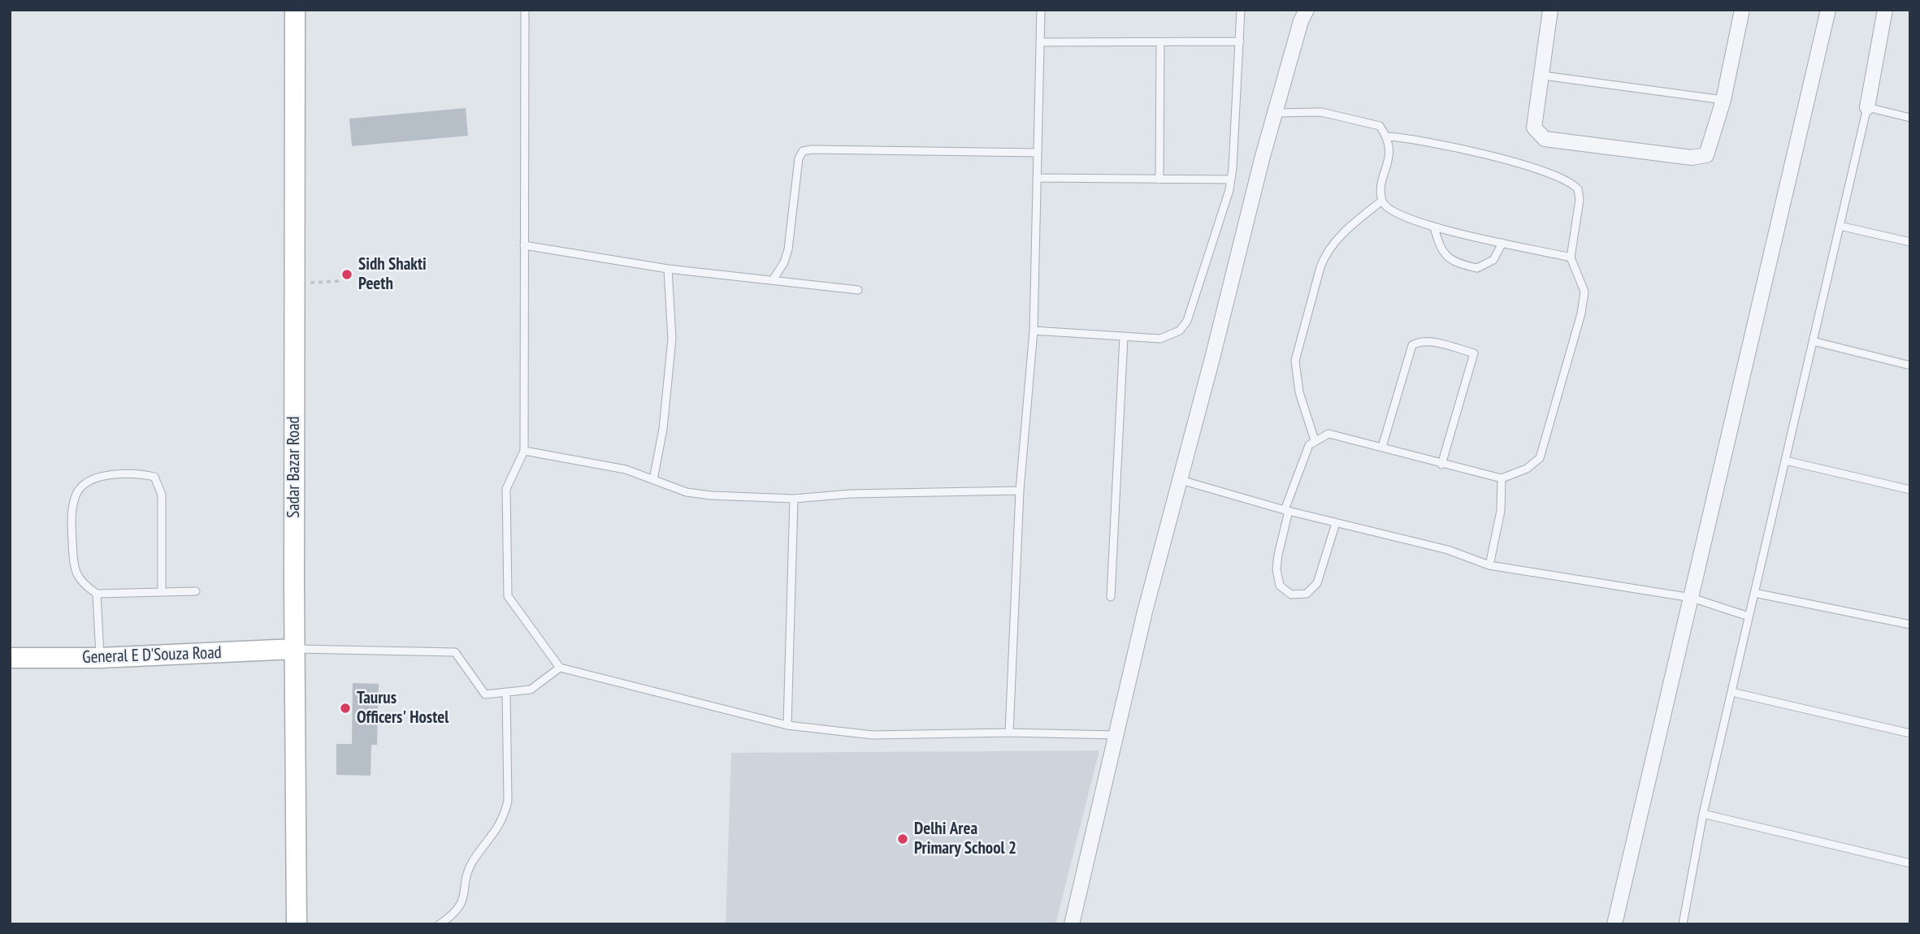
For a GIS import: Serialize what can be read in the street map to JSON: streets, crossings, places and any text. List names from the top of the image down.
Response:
{
  "streets": {
    "street": ["Sadar Bazar Road", "General E D'Souza Road"]
  },
  "crossings": [
    ["Sadar Bazar Road", "General E D'Souza Road"]
  ],
  "places": ["Sidh Shakti Peeth", "Taurus Officers' Hostel", "Delhi Area Primary School 2"]
}
